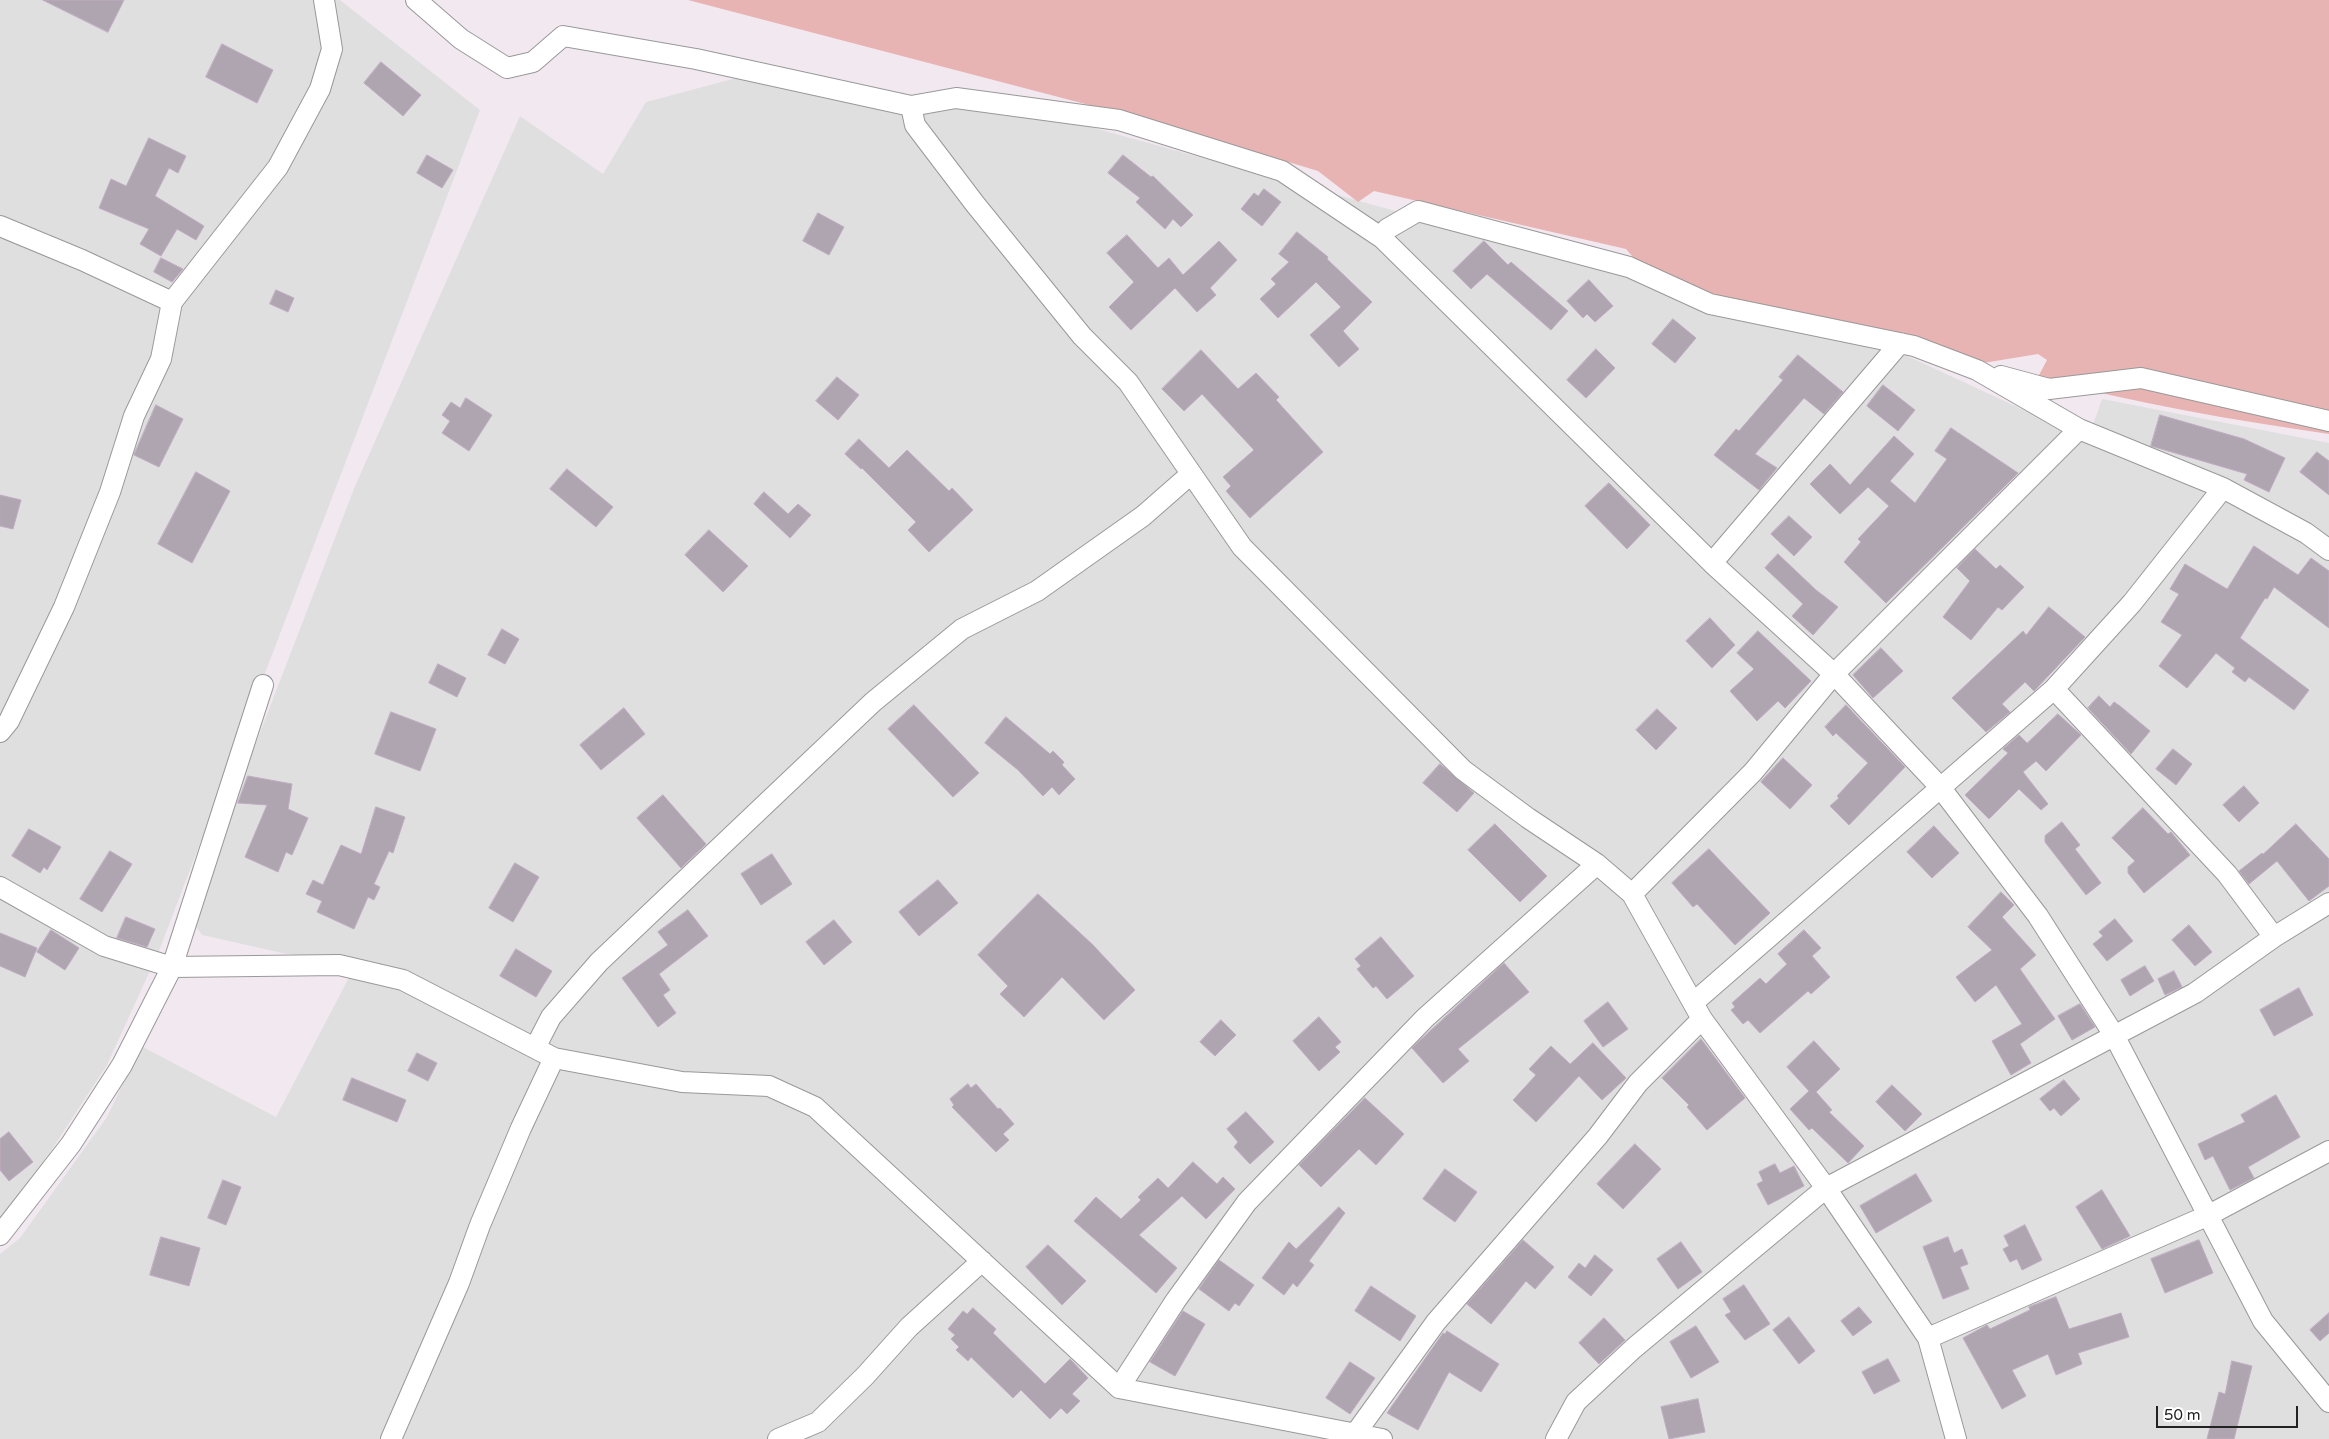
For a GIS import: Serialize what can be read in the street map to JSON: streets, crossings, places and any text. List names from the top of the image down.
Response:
{
  "scale_bar": "50 m"
}
